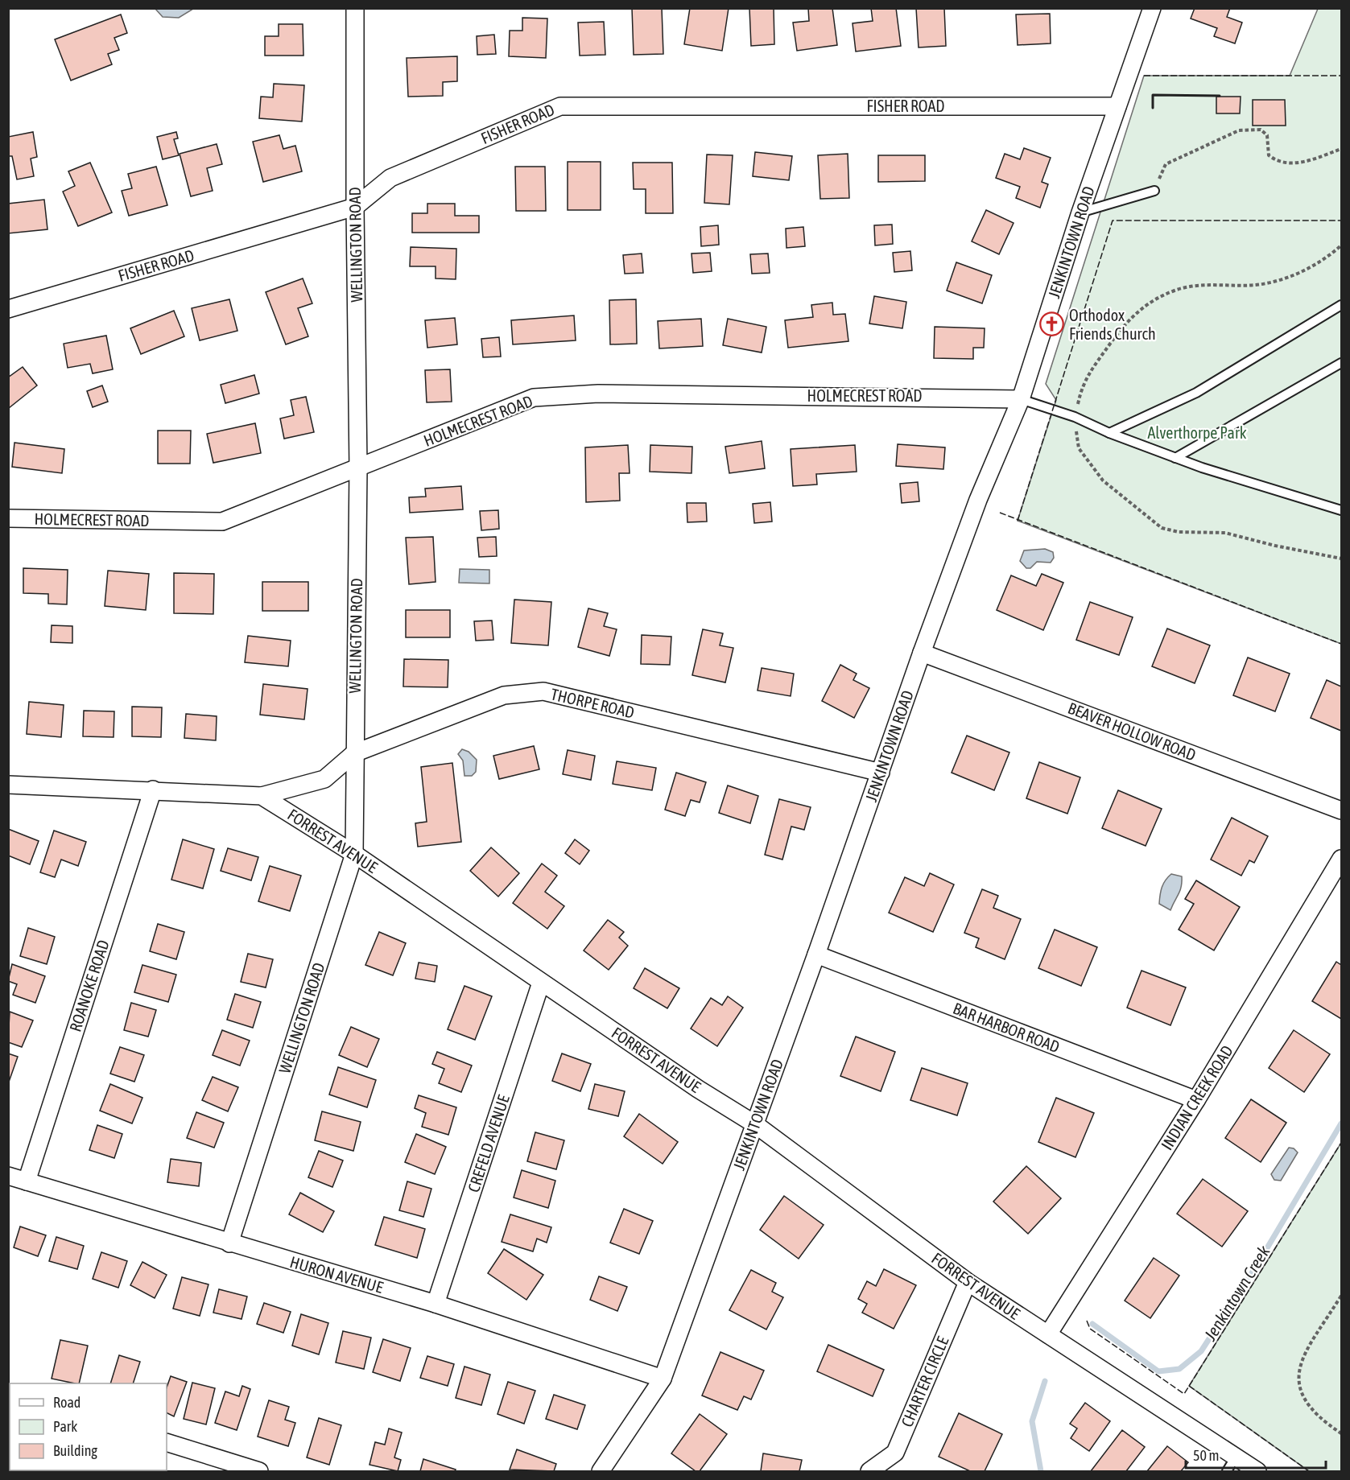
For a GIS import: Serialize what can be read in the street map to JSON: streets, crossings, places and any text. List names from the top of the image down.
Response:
{
  "streets": {
    "street": [
      "FISHER ROAD",
      "JENKINTOWN ROAD",
      "WELLINGTON ROAD",
      "HOLMECREST ROAD",
      "THORPE ROAD",
      "BEAVER HOLLOW ROAD",
      "FORREST AVENUE",
      "ROANOKE ROAD",
      "BAR HARBOR ROAD",
      "INDIAN CREEK ROAD",
      "CREFELD AVENUE",
      "HURON AVENUE",
      "CHARTER CIRCLE"
    ]
  },
  "crossings": [
    ["FISHER ROAD", "JENKINTOWN ROAD"],
    ["FISHER ROAD", "WELLINGTON ROAD"],
    ["JENKINTOWN ROAD", "HOLMECREST ROAD"],
    ["JENKINTOWN ROAD", "THORPE ROAD"],
    ["JENKINTOWN ROAD", "BEAVER HOLLOW ROAD"],
    ["JENKINTOWN ROAD", "FORREST AVENUE"],
    ["JENKINTOWN ROAD", "BAR HARBOR ROAD"],
    ["JENKINTOWN ROAD", "HURON AVENUE"],
    ["WELLINGTON ROAD", "HOLMECREST ROAD"],
    ["WELLINGTON ROAD", "THORPE ROAD"],
    ["WELLINGTON ROAD", "FORREST AVENUE"],
    ["WELLINGTON ROAD", "HURON AVENUE"],
    ["THORPE ROAD", "FORREST AVENUE"],
    ["FORREST AVENUE", "ROANOKE ROAD"],
    ["FORREST AVENUE", "INDIAN CREEK ROAD"],
    ["FORREST AVENUE", "CREFELD AVENUE"],
    ["FORREST AVENUE", "CHARTER CIRCLE"],
    ["ROANOKE ROAD", "HURON AVENUE"],
    ["BAR HARBOR ROAD", "INDIAN CREEK ROAD"],
    ["CREFELD AVENUE", "HURON AVENUE"]
  ],
  "water": ["Jenkintown Creek"],
  "parks": ["Alverthorpe Park"],
  "places": {
    "church": ["Orthodox Friends Church"]
  },
  "legend": ["Road", "Park", "Building"],
  "scale_bar": "50 m"
}
